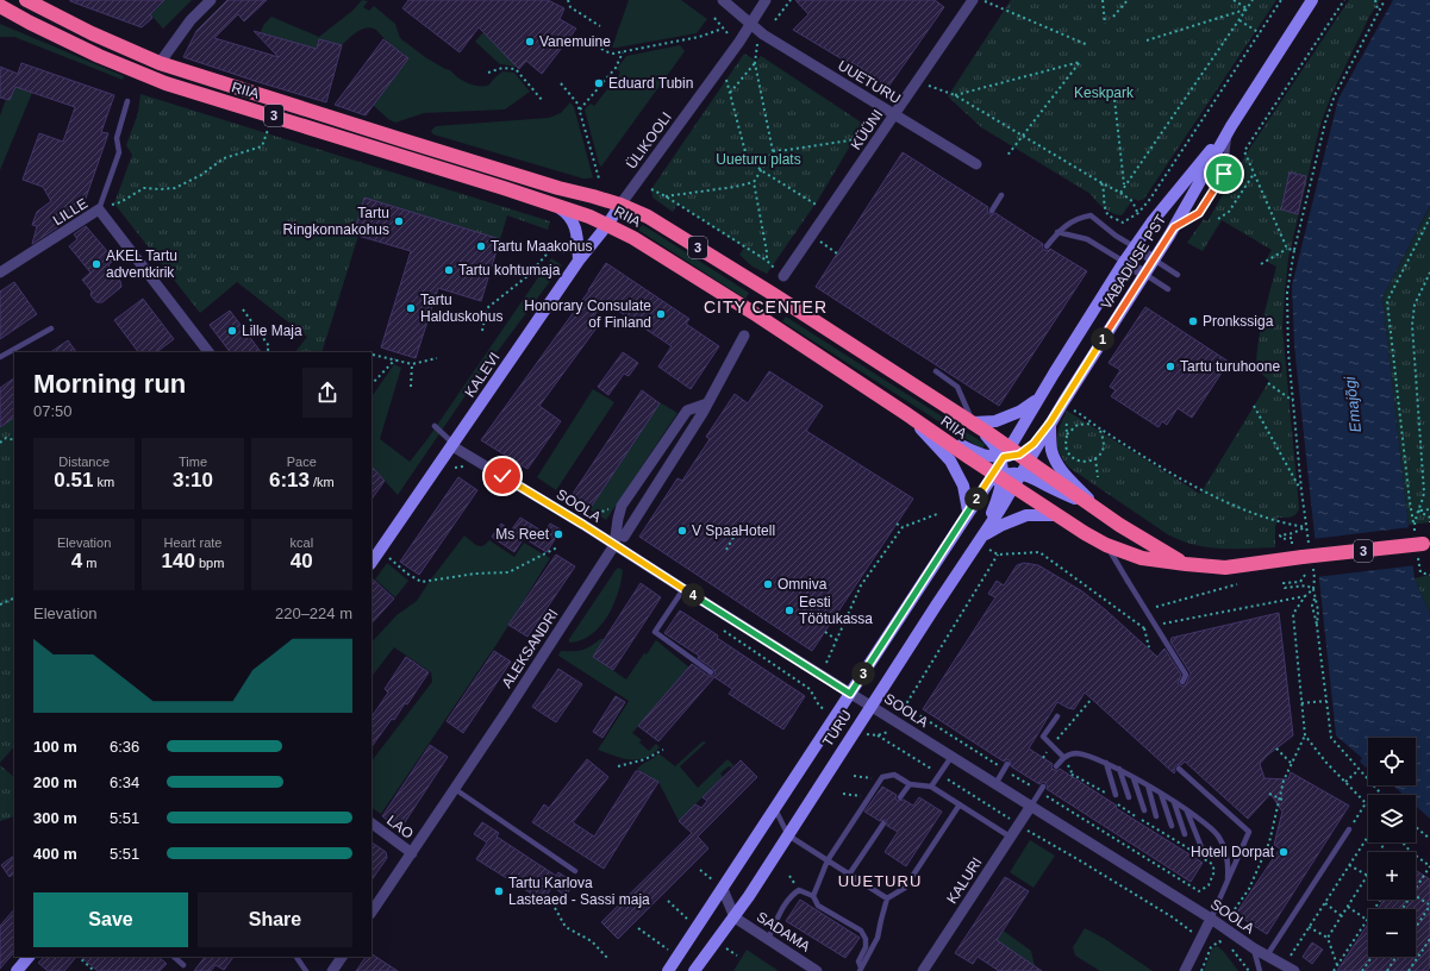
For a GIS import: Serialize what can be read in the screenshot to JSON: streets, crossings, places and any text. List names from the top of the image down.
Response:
{
  "streets": {
    "highway": ["RIIA", "3"],
    "main road": ["VABADUSE PST", "KALEVI", "TURU"],
    "street": [
      "UUETURU",
      "KÜÜNI",
      "ÜLIKOOLI",
      "LILLE",
      "SOOLA",
      "ALEKSANDRI",
      "LAO",
      "KALURI",
      "SADAMA"
    ]
  },
  "crossings": [
    ["UUETURU", "KÜÜNI"],
    ["UUETURU", "ÜLIKOOLI"],
    ["RIIA", "3"],
    ["RIIA", "ÜLIKOOLI"],
    ["RIIA", "VABADUSE PST"],
    ["RIIA", "KALEVI"],
    ["RIIA", "TURU"],
    ["ÜLIKOOLI", "KALEVI"],
    ["VABADUSE PST", "TURU"],
    ["KALEVI", "SOOLA"],
    ["SOOLA", "ALEKSANDRI"],
    ["SOOLA", "TURU"],
    ["SOOLA", "KALURI"],
    ["ALEKSANDRI", "LAO"],
    ["TURU", "SADAMA"]
  ],
  "districts": ["CITY CENTER", "UUETURU"],
  "water": ["Emajõgi"],
  "parks": ["Keskpark", "Uueturu plats"],
  "places": [
    "Vanemuine",
    "Eduard Tubin",
    "Tartu Ringkonnakohus",
    "Tartu Maakohus",
    "AKEL Tartu adventkirik",
    "Tartu kohtumaja",
    "Tartu Halduskohus",
    "Honorary Consulate of Finland",
    "Pronkssiga",
    "Lille Maja",
    "Tartu turuhoone",
    "V SpaaHotell",
    "Ms Reet",
    "Omniva",
    "Eesti Töötukassa",
    "Hotell Dorpat",
    "Tartu Karlova Lasteaed - Sassi maja"
  ],
  "page": {
    "pins": [
      "1",
      "2",
      "4",
      "3"
    ],
    "heading": ["Morning run", "07:50"],
    "stats": [
      ["Distance", "0.51 km"],
      ["Time", "3:10"],
      ["Pace", "6:13 /km"],
      ["Elevation", "4 m"],
      ["Heart rate", "140 bpm"],
      ["kcal", "40"]
    ],
    "chart": ["Elevation", "220–224 m"],
    "list": [
      {
        "name": "100 m",
        "note": "6:36"
      },
      {
        "name": "200 m",
        "note": "6:34"
      },
      {
        "name": "300 m",
        "note": "5:51"
      },
      {
        "name": "400 m",
        "note": "5:51"
      }
    ],
    "map_buttons": ["+", "−"],
    "buttons": ["Save", "Share"]
  }
}
